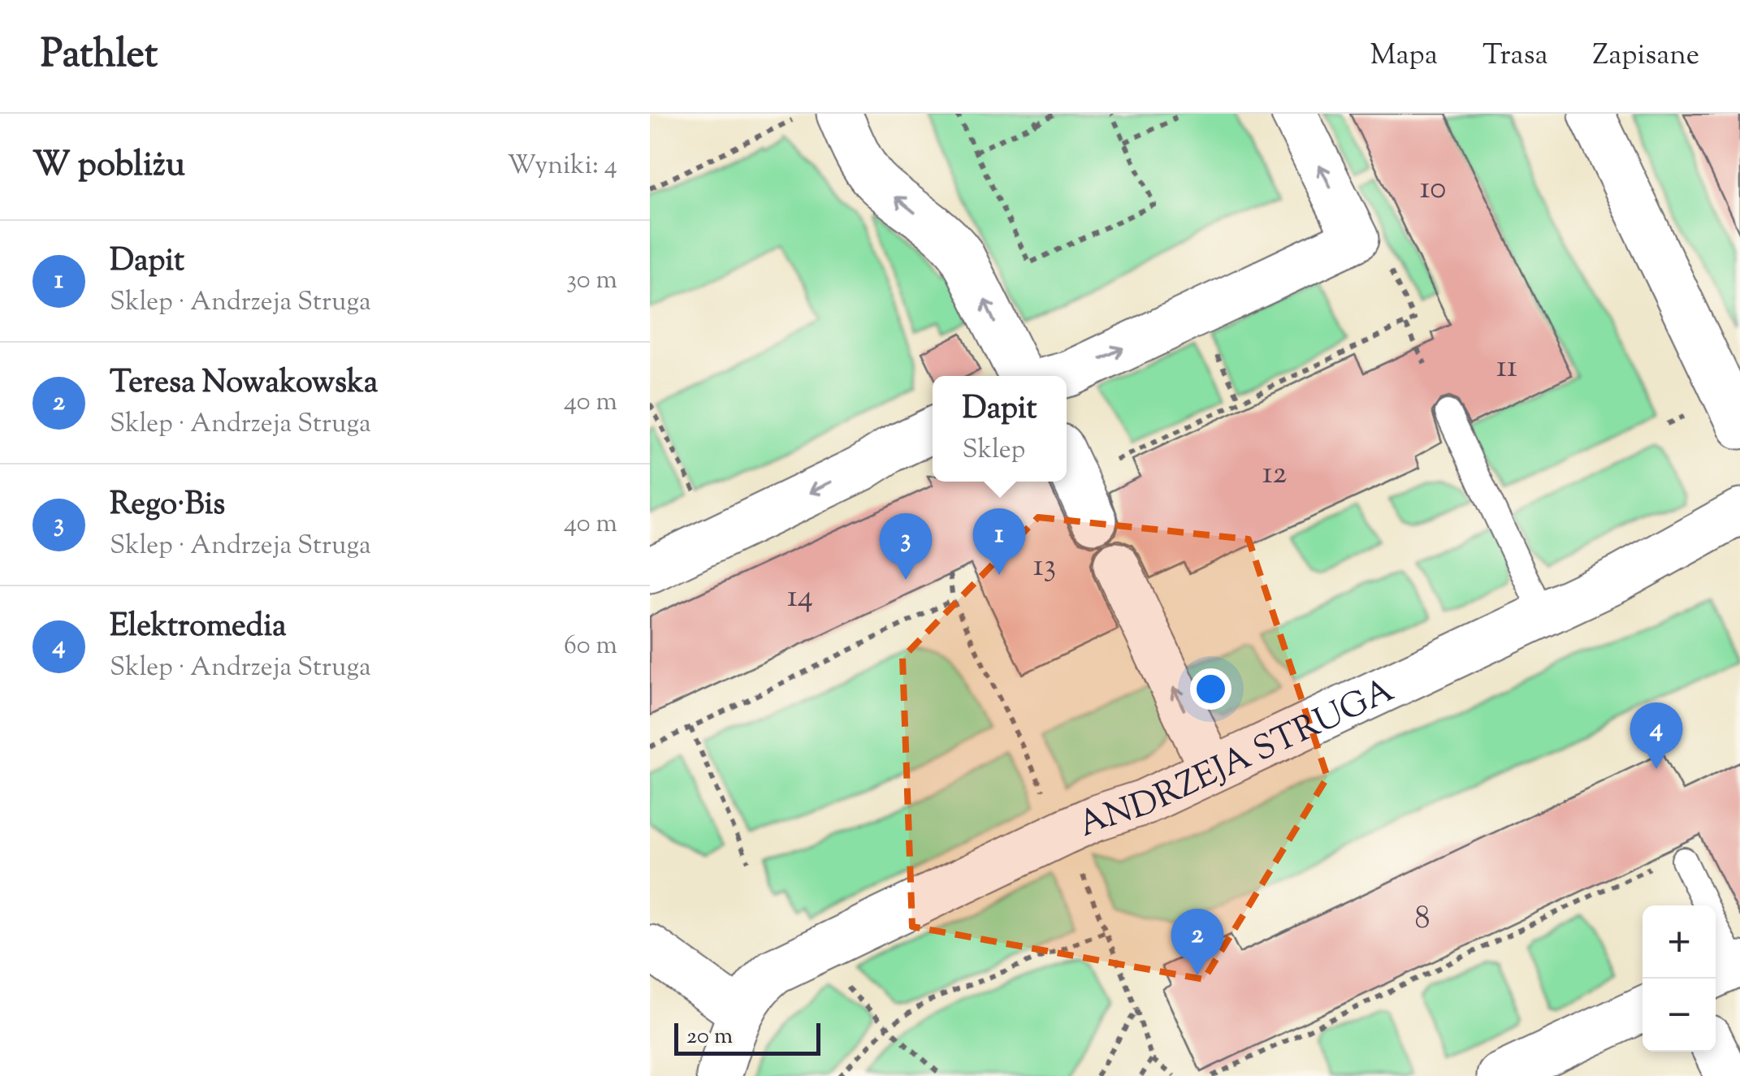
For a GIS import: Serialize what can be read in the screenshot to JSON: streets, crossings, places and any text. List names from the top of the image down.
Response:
{
  "streets": {
    "street": ["ANDRZEJA STRUGA"]
  },
  "house_numbers": [
    "10",
    "11",
    "12",
    "13",
    "14",
    "8"
  ],
  "scale_bar": "20 m",
  "page": {
    "header": "Pathlet",
    "nav": ["Mapa", "Trasa", "Zapisane"],
    "heading": ["W pobliżu", "Wyniki: 4"],
    "list": [
      {
        "mark": "1",
        "name": "Dapit",
        "note": "Sklep · Andrzeja Struga",
        "value": "30 m"
      },
      {
        "mark": "2",
        "name": "Teresa Nowakowska",
        "note": "Sklep · Andrzeja Struga",
        "value": "40 m"
      },
      {
        "mark": "3",
        "name": "Rego·Bis",
        "note": "Sklep · Andrzeja Struga",
        "value": "40 m"
      },
      {
        "mark": "4",
        "name": "Elektromedia",
        "note": "Sklep · Andrzeja Struga",
        "value": "60 m"
      }
    ],
    "popup": ["Dapit", "Sklep"],
    "pins": [
      "1",
      "3",
      "4",
      "2"
    ],
    "map_buttons": ["+", "−"],
    "scale": "20 m"
  }
}
